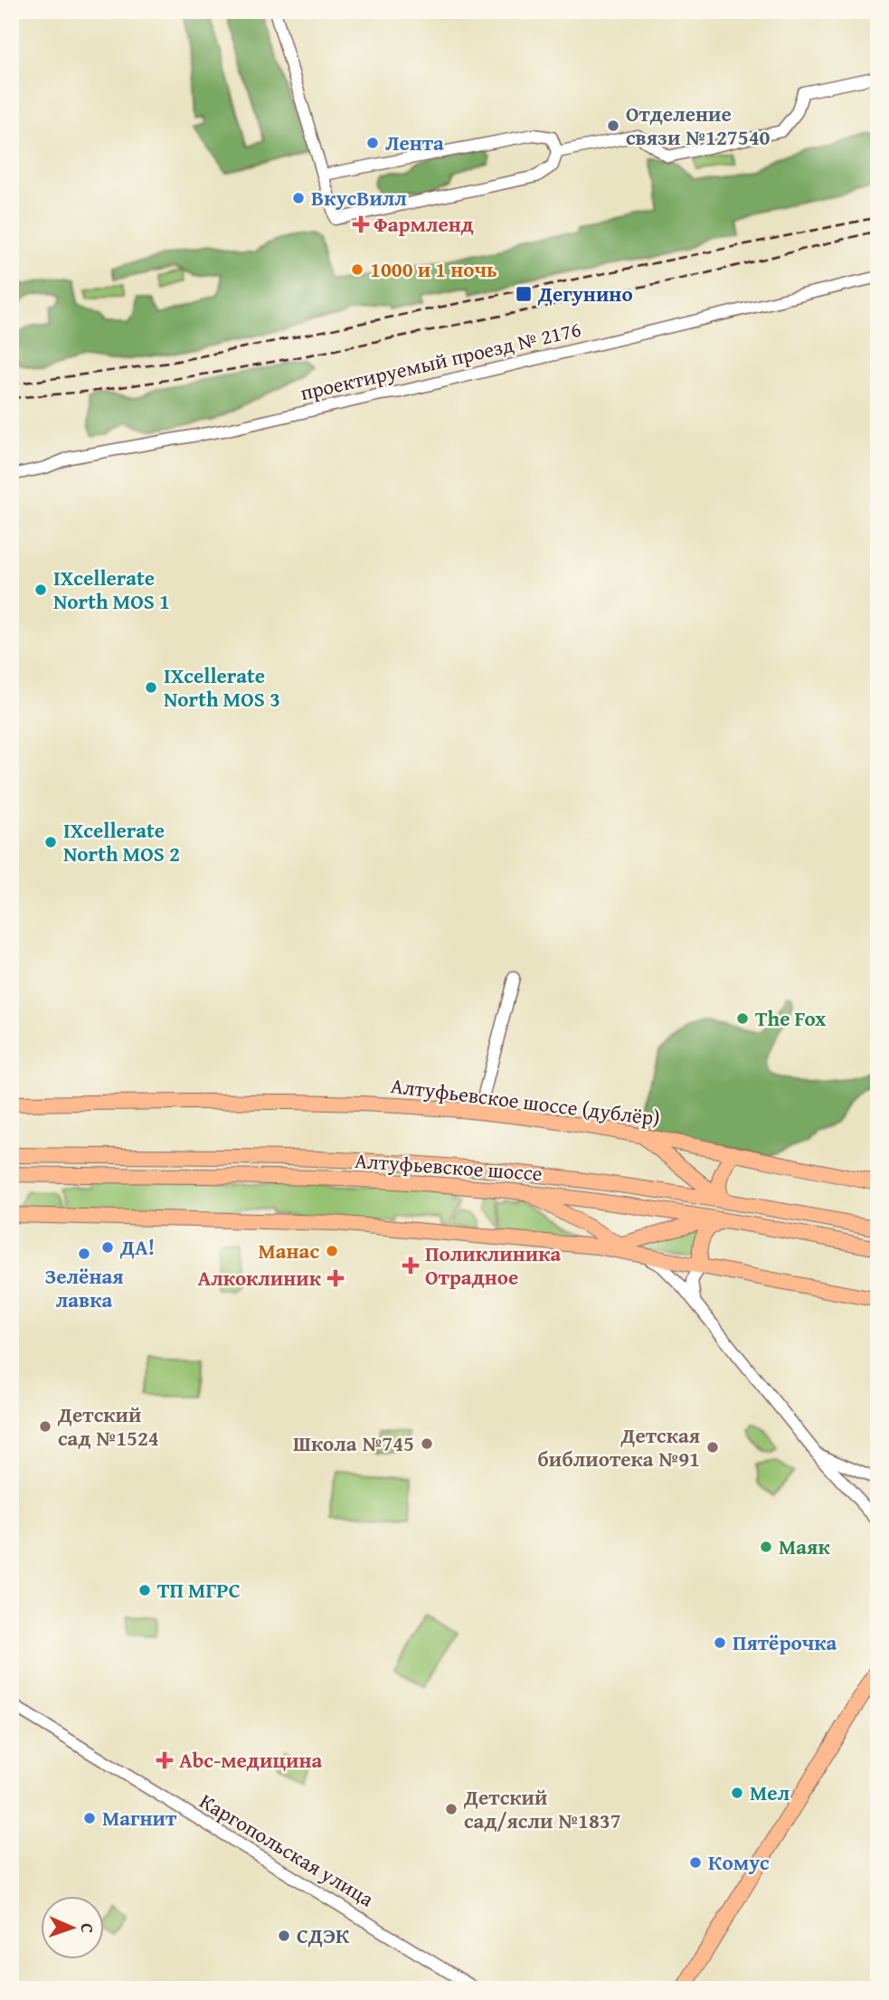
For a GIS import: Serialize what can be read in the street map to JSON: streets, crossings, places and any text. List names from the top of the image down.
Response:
{
  "streets": {
    "main road": ["Алтуфьевское шоссе (дублёр)", "Алтуфьевское шоссе"],
    "street": ["проектируемый проезд № 2176", "Каргопольская улица"]
  },
  "places": {
    "other": [
      "Отделение связи №127540",
      "Лента",
      "ВкусВилл",
      "1000 и 1 ночь",
      "IXcellerate North MOS 1",
      "IXcellerate North MOS 3",
      "IXcellerate North MOS 2",
      "The Fox",
      "ДА!",
      "Манас",
      "Зелёная лавка",
      "Детский сад №1524",
      "Школа №745",
      "Детская библиотека №91",
      "Маяк",
      "ТП МГРС",
      "Пятёрочка",
      "Мел",
      "Детский сад/ясли №1837",
      "Магнит",
      "Комус",
      "СДЭК"
    ],
    "health": [
      "Фармленд",
      "Поликлиника Отрадное",
      "Алкоклиник",
      "Abc-медицина"
    ],
    "transit": ["Дегунино"]
  },
  "north": "right"
}
